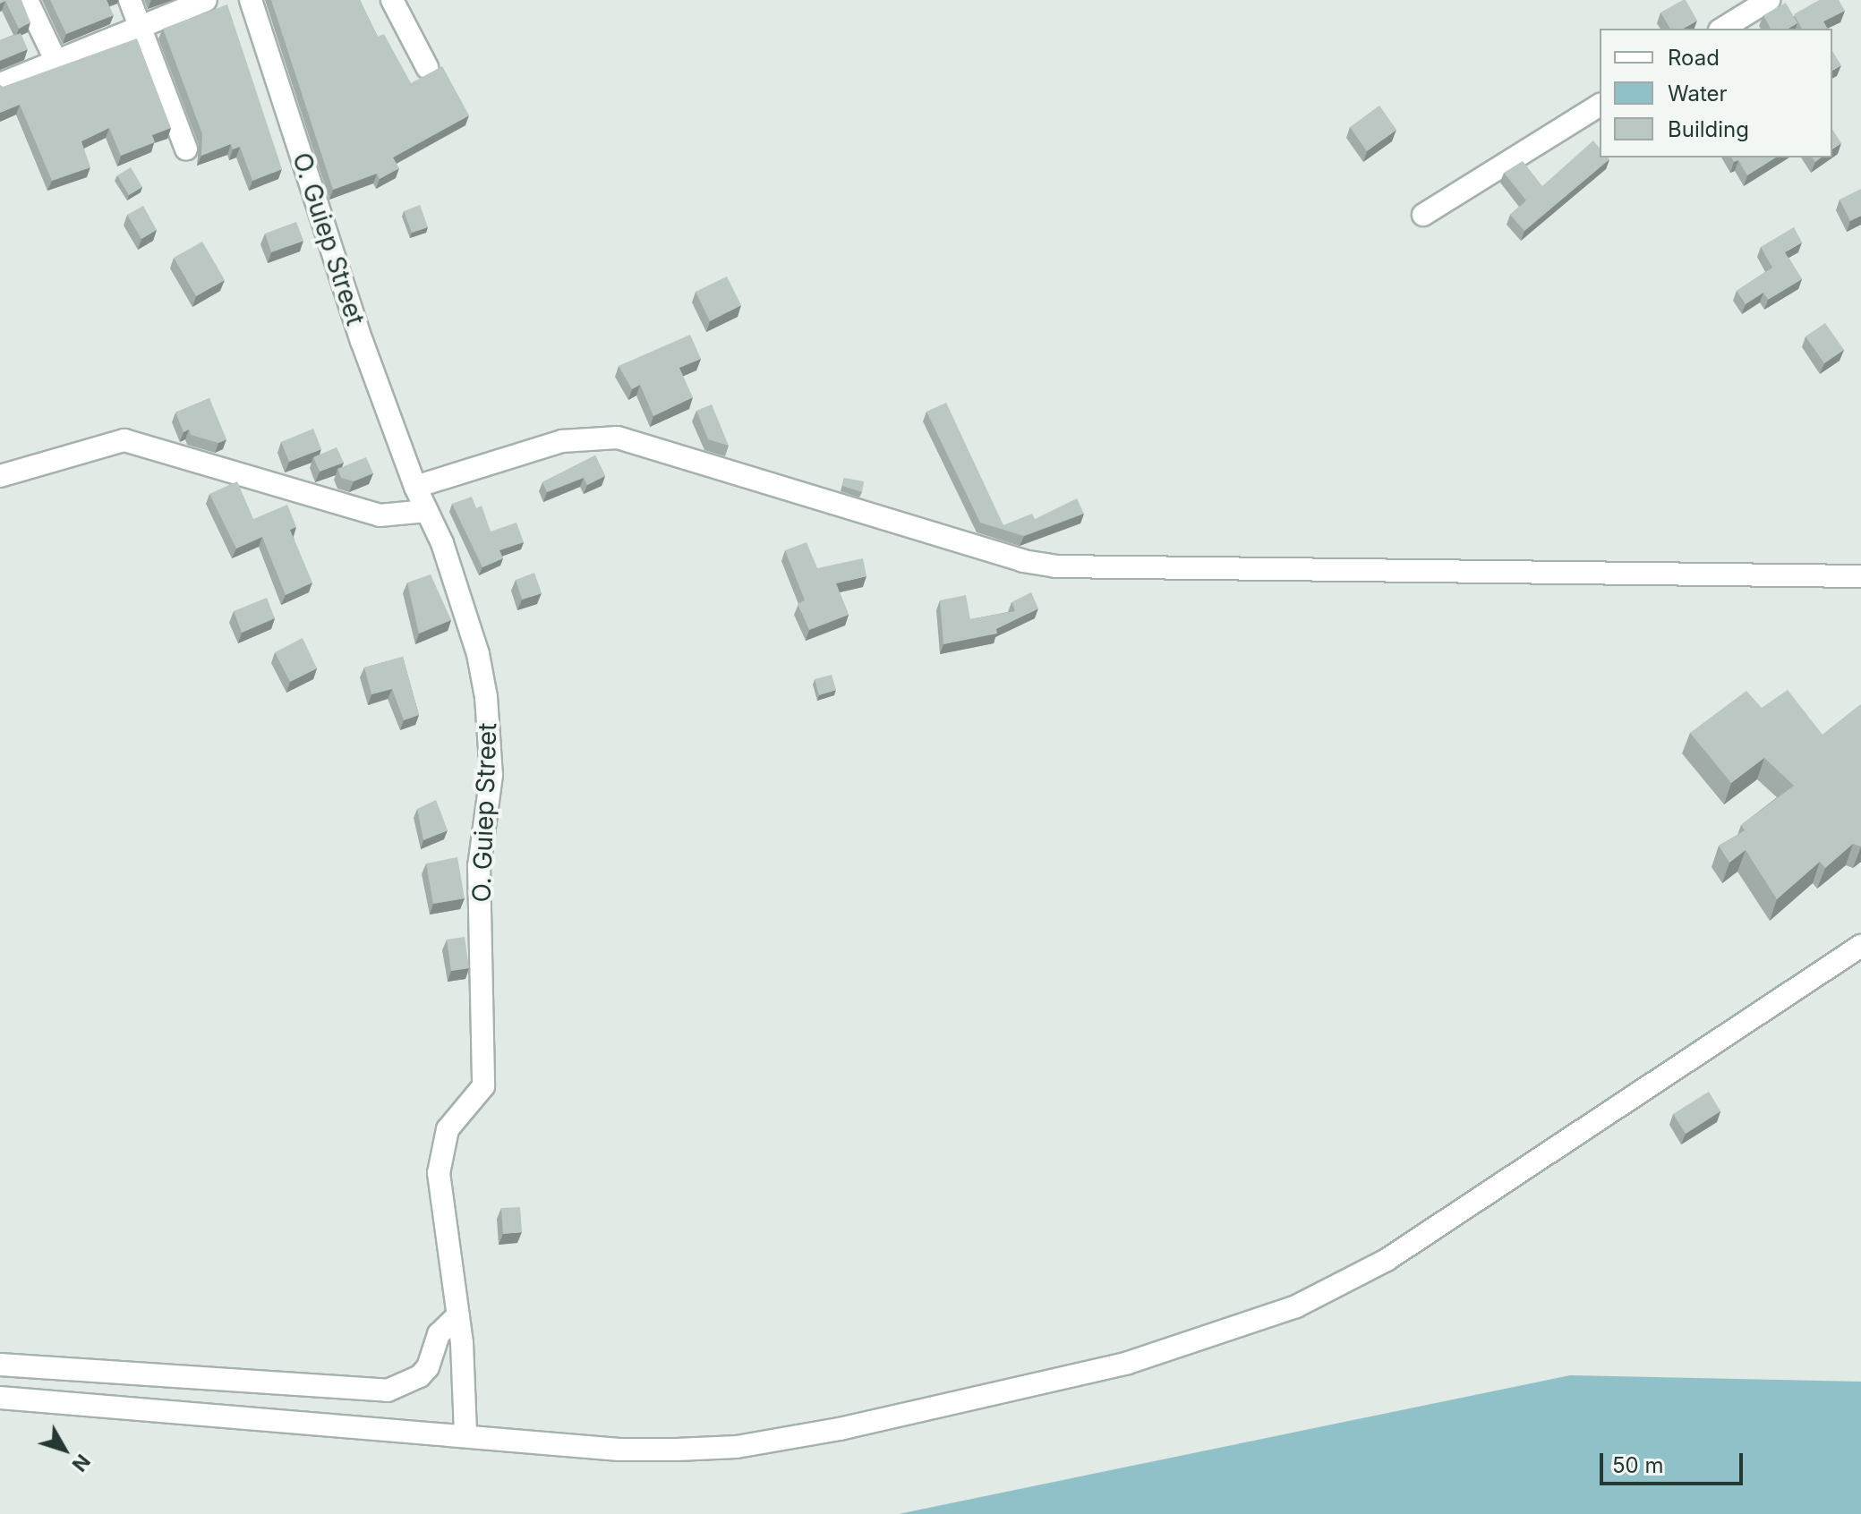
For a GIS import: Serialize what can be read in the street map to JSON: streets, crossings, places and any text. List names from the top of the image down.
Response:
{
  "streets": {
    "street": ["O. Guiep Street"]
  },
  "legend": ["Road", "Water", "Building"],
  "scale_bar": "50 m",
  "north": "bottom right"
}
